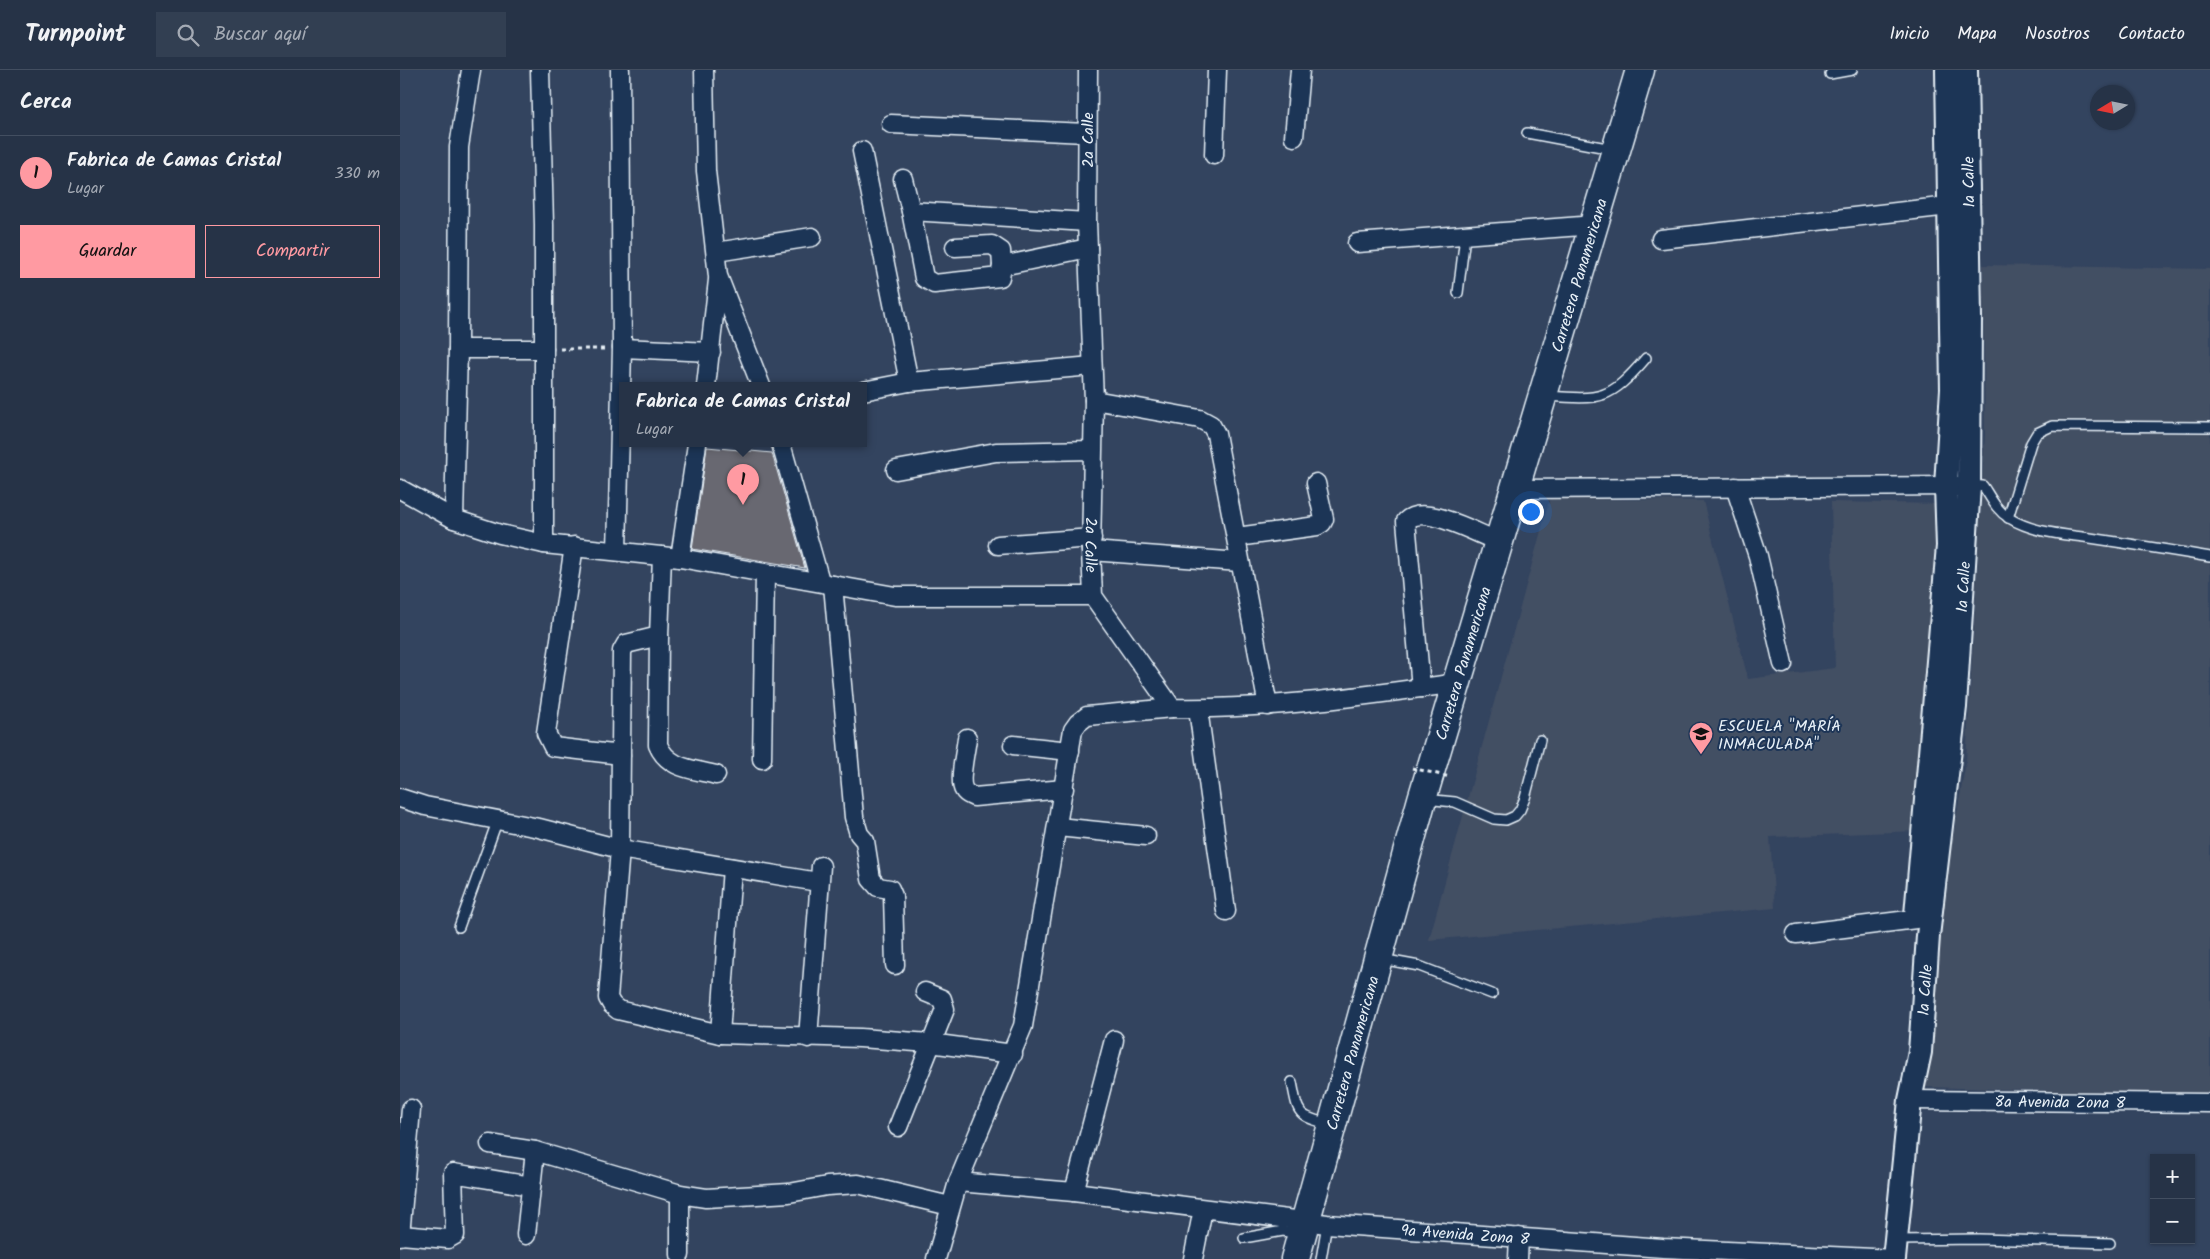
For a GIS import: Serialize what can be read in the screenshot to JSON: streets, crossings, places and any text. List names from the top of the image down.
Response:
{
  "streets": {
    "main road": ["Carretera Panamericana"],
    "street": [
      "2a Calle",
      "1a Calle",
      "8a Avenida Zona 8",
      "9a Avenida Zona 8"
    ]
  },
  "crossings": [
    ["1a Calle", "8a Avenida Zona 8"],
    ["1a Calle", "9a Avenida Zona 8"],
    ["Carretera Panamericana", "9a Avenida Zona 8"]
  ],
  "places": {
    "school or university": ["ESCUELA \"MARÍA INMACULADA\""]
  },
  "north": "left",
  "page": {
    "header": "Turnpoint",
    "search": "Buscar aquí",
    "nav": [
      "Inicio",
      "Mapa",
      "Nosotros",
      "Contacto"
    ],
    "heading": "Cerca",
    "list": [
      {
        "mark": "1",
        "name": "Fabrica de Camas Cristal",
        "note": "Lugar",
        "value": "330 m"
      }
    ],
    "buttons": ["Guardar", "Compartir"],
    "popup": ["Fabrica de Camas Cristal", "Lugar"],
    "pins": "1",
    "map_buttons": ["+", "−"]
  }
}
